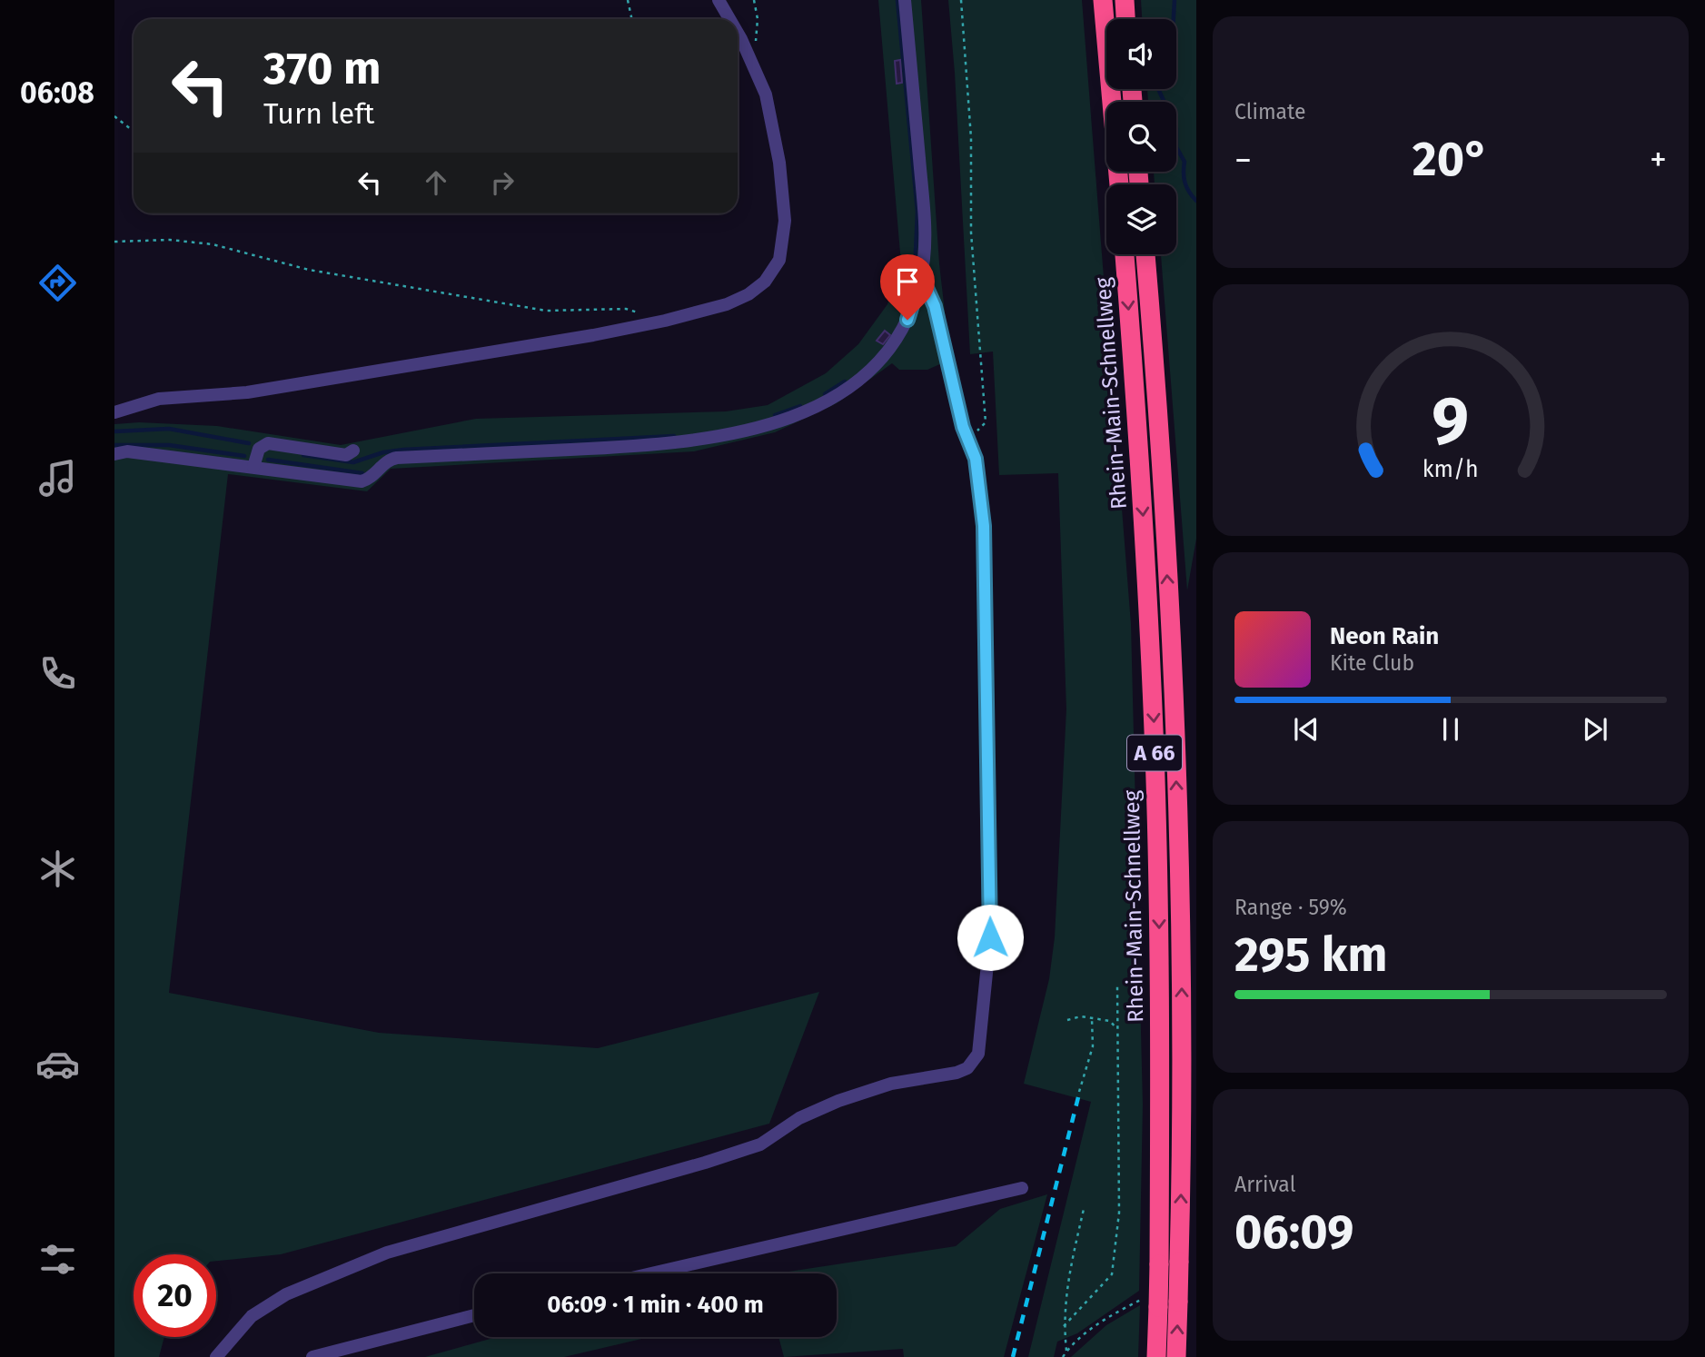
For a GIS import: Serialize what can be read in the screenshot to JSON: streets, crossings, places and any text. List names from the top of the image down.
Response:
{
  "streets": {
    "highway": ["Rhein-Main-Schnellweg", "A 66"]
  },
  "page": {
    "tabs": "06:08",
    "tile": [
      "Climate",
      ["Range · 59%", "295 km"],
      ["Arrival", "06:09"]
    ],
    "turn": ["370 m", "Turn left"],
    "heat": ["−", "20°", "+"],
    "song": ["Neon Rain", "Kite Club"],
    "limit": "20",
    "trip": "06:09 · 1 min · 400 m",
    "gauge": ["9", "km/h"]
  }
}
